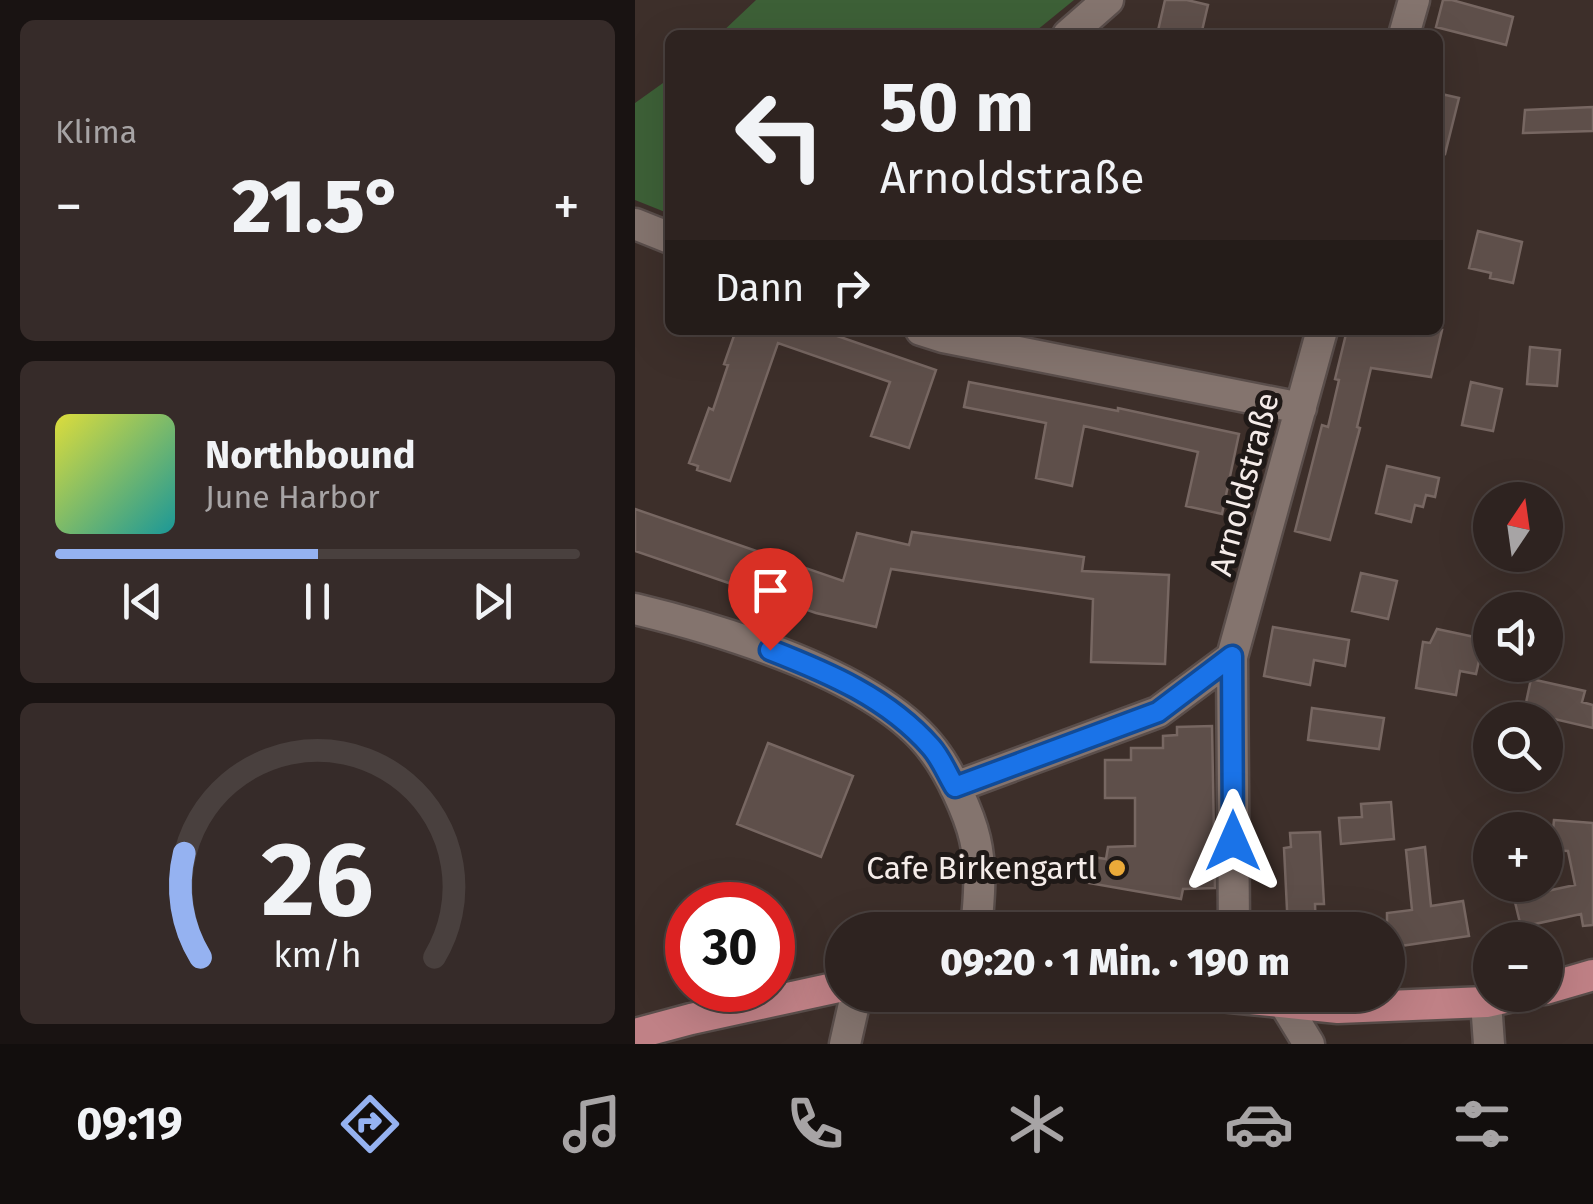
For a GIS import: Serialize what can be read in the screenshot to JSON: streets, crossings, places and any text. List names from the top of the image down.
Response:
{
  "streets": {
    "street": ["Arnoldstraße"]
  },
  "places": ["Cafe Birkengartl"],
  "north": "top",
  "page": {
    "tile": "Klima",
    "turn": ["50 m", "Arnoldstraße"],
    "heat": ["−", "21.5°", "+"],
    "then": "Dann",
    "song": ["Northbound", "June Harbor"],
    "map_buttons": ["+", "−"],
    "limit": "30",
    "trip": "09:20 · 1 Min. · 190 m",
    "tabs": "09:19",
    "gauge": ["26", "km/h"]
  }
}
